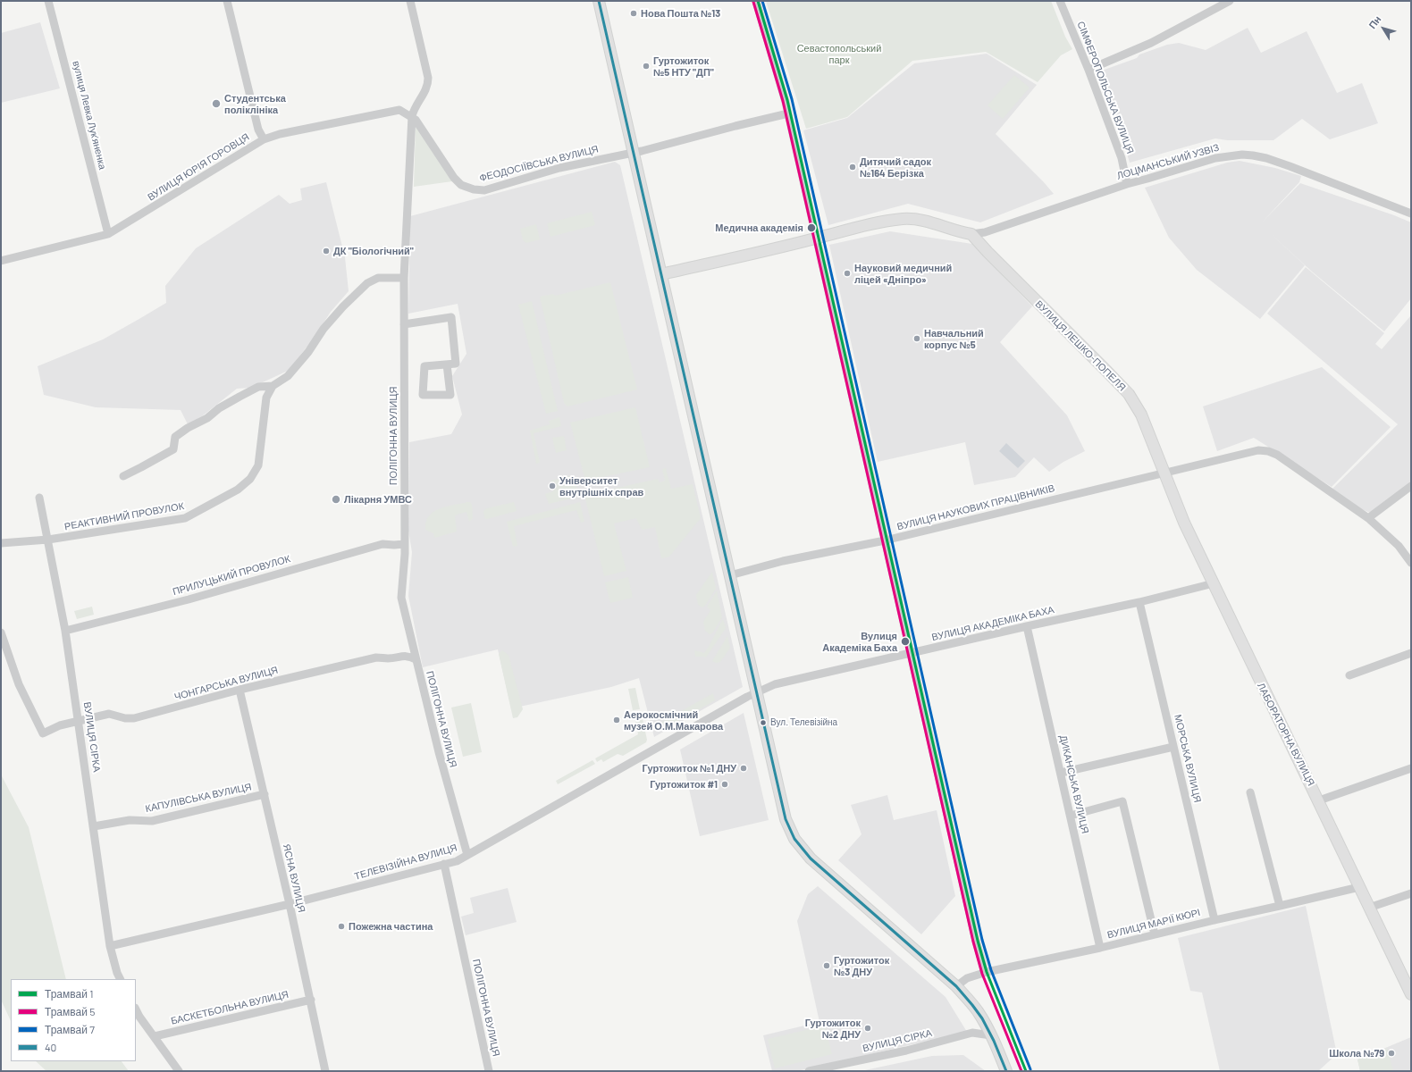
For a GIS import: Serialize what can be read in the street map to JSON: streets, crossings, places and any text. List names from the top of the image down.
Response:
{
  "streets": {
    "main road": ["ВУЛИЦЯ ЛЕШКО-ПОПЕЛЯ", "ЛАБОРАТОРНА ВУЛИЦЯ"],
    "street": [
      "СІМФЕРОПОЛЬСЬКА ВУЛИЦЯ",
      "вулиця Левка Лукʼяненка",
      "ЛОЦМАНСЬКИЙ УЗВІЗ",
      "ФЕОДОСІЇВСЬКА ВУЛИЦЯ",
      "ВУЛИЦЯ ЮРІЯ ГОРОВЦЯ",
      "ПОЛІГОННА ВУЛИЦЯ",
      "ВУЛИЦЯ НАУКОВИХ ПРАЦІВНИКІВ",
      "РЕАКТИВНИЙ ПРОВУЛОК",
      "ПРИЛУЦЬКИЙ ПРОВУЛОК",
      "ВУЛИЦЯ АКАДЕМІКА БАХА",
      "ЧОНГАРСЬКА ВУЛИЦЯ",
      "ВУЛИЦЯ СІРКА",
      "МОРСЬКА ВУЛИЦЯ",
      "ДИКАНСЬКА ВУЛИЦЯ",
      "КАПУЛІВСЬКА ВУЛИЦЯ",
      "ТЕЛЕВІЗІЙНА ВУЛИЦЯ",
      "ЯСНА ВУЛИЦЯ",
      "ВУЛИЦЯ МАРІЇ КЮРІ",
      "БАСКЕТБОЛЬНА ВУЛИЦЯ"
    ]
  },
  "crossings": [
    ["СІМФЕРОПОЛЬСЬКА ВУЛИЦЯ", "ЛОЦМАНСЬКИЙ УЗВІЗ"],
    ["вулиця Левка Лукʼяненка", "ВУЛИЦЯ ЮРІЯ ГОРОВЦЯ"],
    ["ЛОЦМАНСЬКИЙ УЗВІЗ", "ВУЛИЦЯ ЛЕШКО-ПОПЕЛЯ"],
    ["ФЕОДОСІЇВСЬКА ВУЛИЦЯ", "ВУЛИЦЯ ЮРІЯ ГОРОВЦЯ"],
    ["ФЕОДОСІЇВСЬКА ВУЛИЦЯ", "ПОЛІГОННА ВУЛИЦЯ"],
    ["ВУЛИЦЯ ЮРІЯ ГОРОВЦЯ", "ПОЛІГОННА ВУЛИЦЯ"],
    ["ВУЛИЦЯ ЛЕШКО-ПОПЕЛЯ", "ВУЛИЦЯ НАУКОВИХ ПРАЦІВНИКІВ"],
    ["ВУЛИЦЯ ЛЕШКО-ПОПЕЛЯ", "ЛАБОРАТОРНА ВУЛИЦЯ"],
    ["ПОЛІГОННА ВУЛИЦЯ", "ПРИЛУЦЬКИЙ ПРОВУЛОК"],
    ["ПОЛІГОННА ВУЛИЦЯ", "ЧОНГАРСЬКА ВУЛИЦЯ"],
    ["ПОЛІГОННА ВУЛИЦЯ", "ТЕЛЕВІЗІЙНА ВУЛИЦЯ"],
    ["ВУЛИЦЯ НАУКОВИХ ПРАЦІВНИКІВ", "ЛАБОРАТОРНА ВУЛИЦЯ"],
    ["РЕАКТИВНИЙ ПРОВУЛОК", "ВУЛИЦЯ СІРКА"],
    ["ПРИЛУЦЬКИЙ ПРОВУЛОК", "ВУЛИЦЯ СІРКА"],
    ["ВУЛИЦЯ АКАДЕМІКА БАХА", "ЛАБОРАТОРНА ВУЛИЦЯ"],
    ["ВУЛИЦЯ АКАДЕМІКА БАХА", "МОРСЬКА ВУЛИЦЯ"],
    ["ВУЛИЦЯ АКАДЕМІКА БАХА", "ДИКАНСЬКА ВУЛИЦЯ"],
    ["ВУЛИЦЯ АКАДЕМІКА БАХА", "ТЕЛЕВІЗІЙНА ВУЛИЦЯ"],
    ["ЧОНГАРСЬКА ВУЛИЦЯ", "ВУЛИЦЯ СІРКА"],
    ["ЧОНГАРСЬКА ВУЛИЦЯ", "ЯСНА ВУЛИЦЯ"],
    ["ЛАБОРАТОРНА ВУЛИЦЯ", "ВУЛИЦЯ МАРІЇ КЮРІ"],
    ["ВУЛИЦЯ СІРКА", "КАПУЛІВСЬКА ВУЛИЦЯ"],
    ["ВУЛИЦЯ СІРКА", "ТЕЛЕВІЗІЙНА ВУЛИЦЯ"],
    ["МОРСЬКА ВУЛИЦЯ", "ВУЛИЦЯ МАРІЇ КЮРІ"],
    ["ДИКАНСЬКА ВУЛИЦЯ", "ВУЛИЦЯ МАРІЇ КЮРІ"],
    ["КАПУЛІВСЬКА ВУЛИЦЯ", "ЯСНА ВУЛИЦЯ"],
    ["ТЕЛЕВІЗІЙНА ВУЛИЦЯ", "ЯСНА ВУЛИЦЯ"],
    ["ЯСНА ВУЛИЦЯ", "БАСКЕТБОЛЬНА ВУЛИЦЯ"]
  ],
  "parks": ["Севастопольський парк"],
  "places": [
    "Нова Пошта №13",
    "Гуртожиток №5 НТУ \"ДП\"",
    "Студентська поліклініка",
    "Дитячий садок №164 Берізка",
    "Медична академія",
    "ДК \"Біологічний\"",
    "Науковий медичний ліцей «Дніпро»",
    "Навчальний корпус №5",
    "Університет внутрішніх справ",
    "Лікарня УМВС",
    "Вулиця Академіка Баха",
    "Аерокосмічний музей О.М.Макарова",
    "Вул. Телевізійна",
    "Гуртожиток №1 ДНУ",
    "Гуртожиток #1",
    "Пожежна частина",
    "Гуртожиток №3 ДНУ",
    "Гуртожиток №2 ДНУ",
    "Школа №79"
  ],
  "lines": [
    "tram line 1",
    "tram line 7",
    "transit line 40",
    "tram line 5"
  ],
  "legend": [
    "Трамвай 1",
    "Трамвай 5",
    "Трамвай 7",
    "40"
  ],
  "north": "top left"
}
